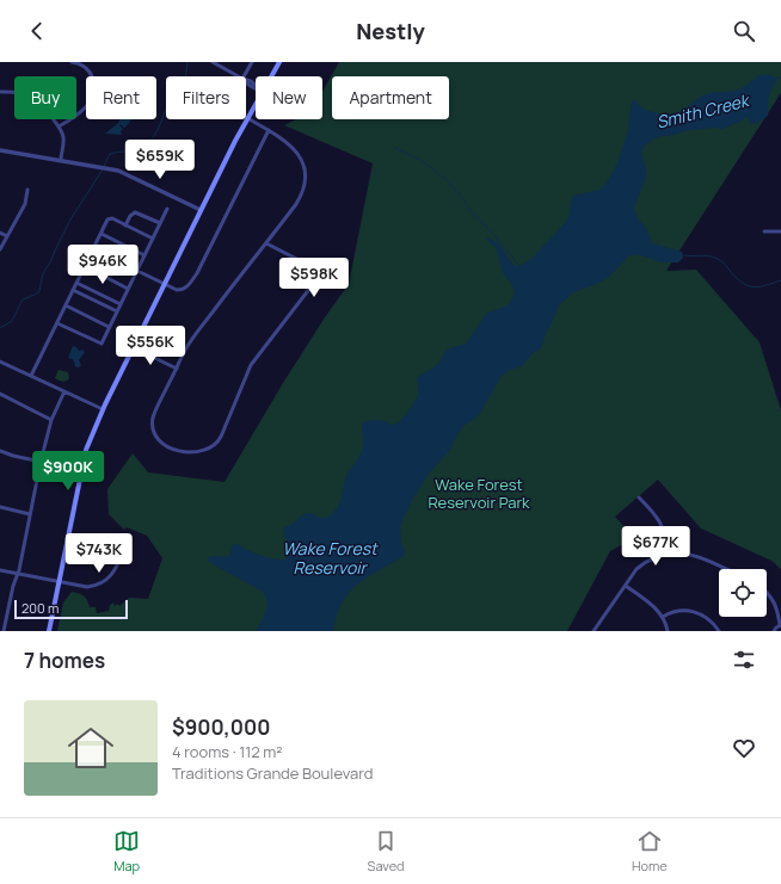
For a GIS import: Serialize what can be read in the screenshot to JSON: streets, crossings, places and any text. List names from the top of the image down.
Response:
{
  "water": ["Smith Creek", "Wake Forest Reservoir"],
  "parks": ["Wake Forest Reservoir Park"],
  "scale_bar": "200 m",
  "page": {
    "header": "Nestly",
    "chip": [
      "Buy",
      "Rent",
      "Filters",
      "New",
      "Apartment"
    ],
    "price": [
      "$659K",
      "$946K",
      "$598K",
      "$556K",
      "$900K",
      "$677K",
      "$743K"
    ],
    "scale": "200 m",
    "heading": "7 homes",
    "list": [
      {
        "name": "$900,000",
        "note": "4 rooms · 112 m² · Traditions Grande Boulevard"
      }
    ],
    "tabs": ["Map", "Saved", "Home"]
  }
}
